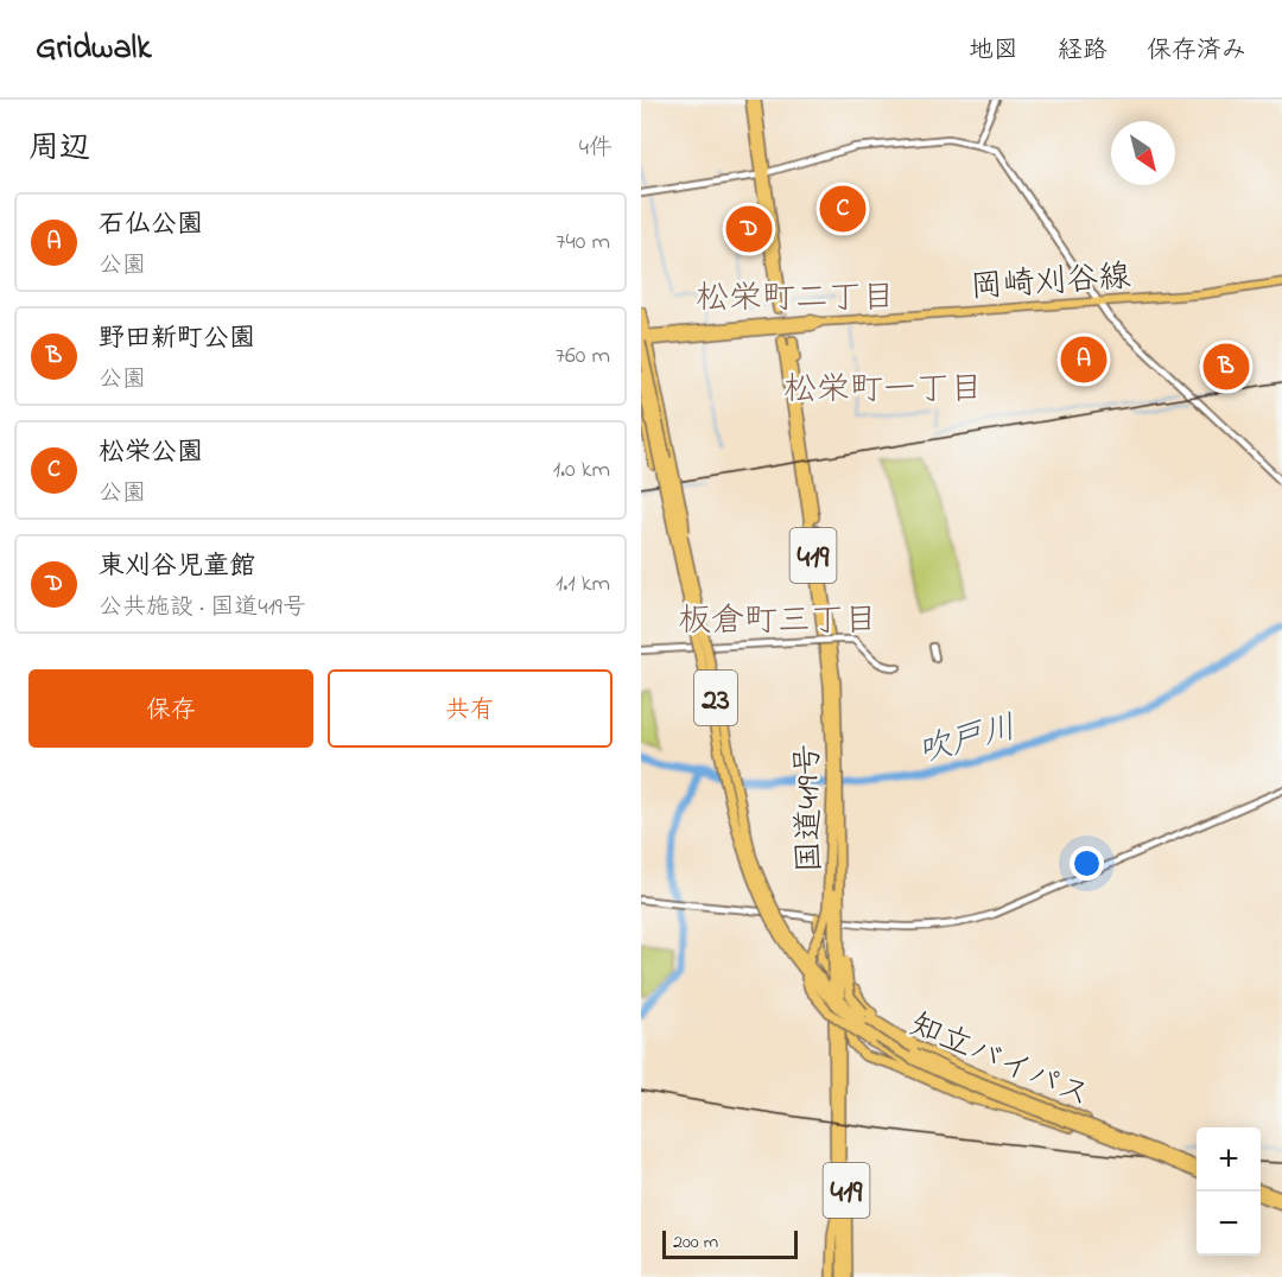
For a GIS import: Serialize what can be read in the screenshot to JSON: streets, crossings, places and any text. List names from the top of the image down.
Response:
{
  "streets": {
    "highway": [
      "419",
      "23",
      "国道419号",
      "知立バイパス"
    ],
    "main road": ["岡崎刈谷線"]
  },
  "crossings": [
    ["岡崎刈谷線", "知立バイパス"],
    ["419", "国道419号"]
  ],
  "districts": ["松栄町二丁目", "松栄町一丁目", "板倉町三丁目"],
  "water": ["吹戸川"],
  "scale_bar": "200 m",
  "north": "bottom right",
  "page": {
    "header": "Gridwalk",
    "nav": ["地図", "経路", "保存済み"],
    "heading": ["周辺", "4件"],
    "pins": [
      "C",
      "D",
      "A",
      "B"
    ],
    "list": [
      {
        "mark": "A",
        "name": "石仏公園",
        "note": "公園",
        "value": "740 m"
      },
      {
        "mark": "B",
        "name": "野田新町公園",
        "note": "公園",
        "value": "760 m"
      },
      {
        "mark": "C",
        "name": "松栄公園",
        "note": "公園",
        "value": "1.0 km"
      },
      {
        "mark": "D",
        "name": "東刈谷児童館",
        "note": "公共施設 · 国道419号",
        "value": "1.1 km"
      }
    ],
    "buttons": ["保存", "共有"],
    "map_buttons": ["+", "−"],
    "scale": "200 m"
  }
}
